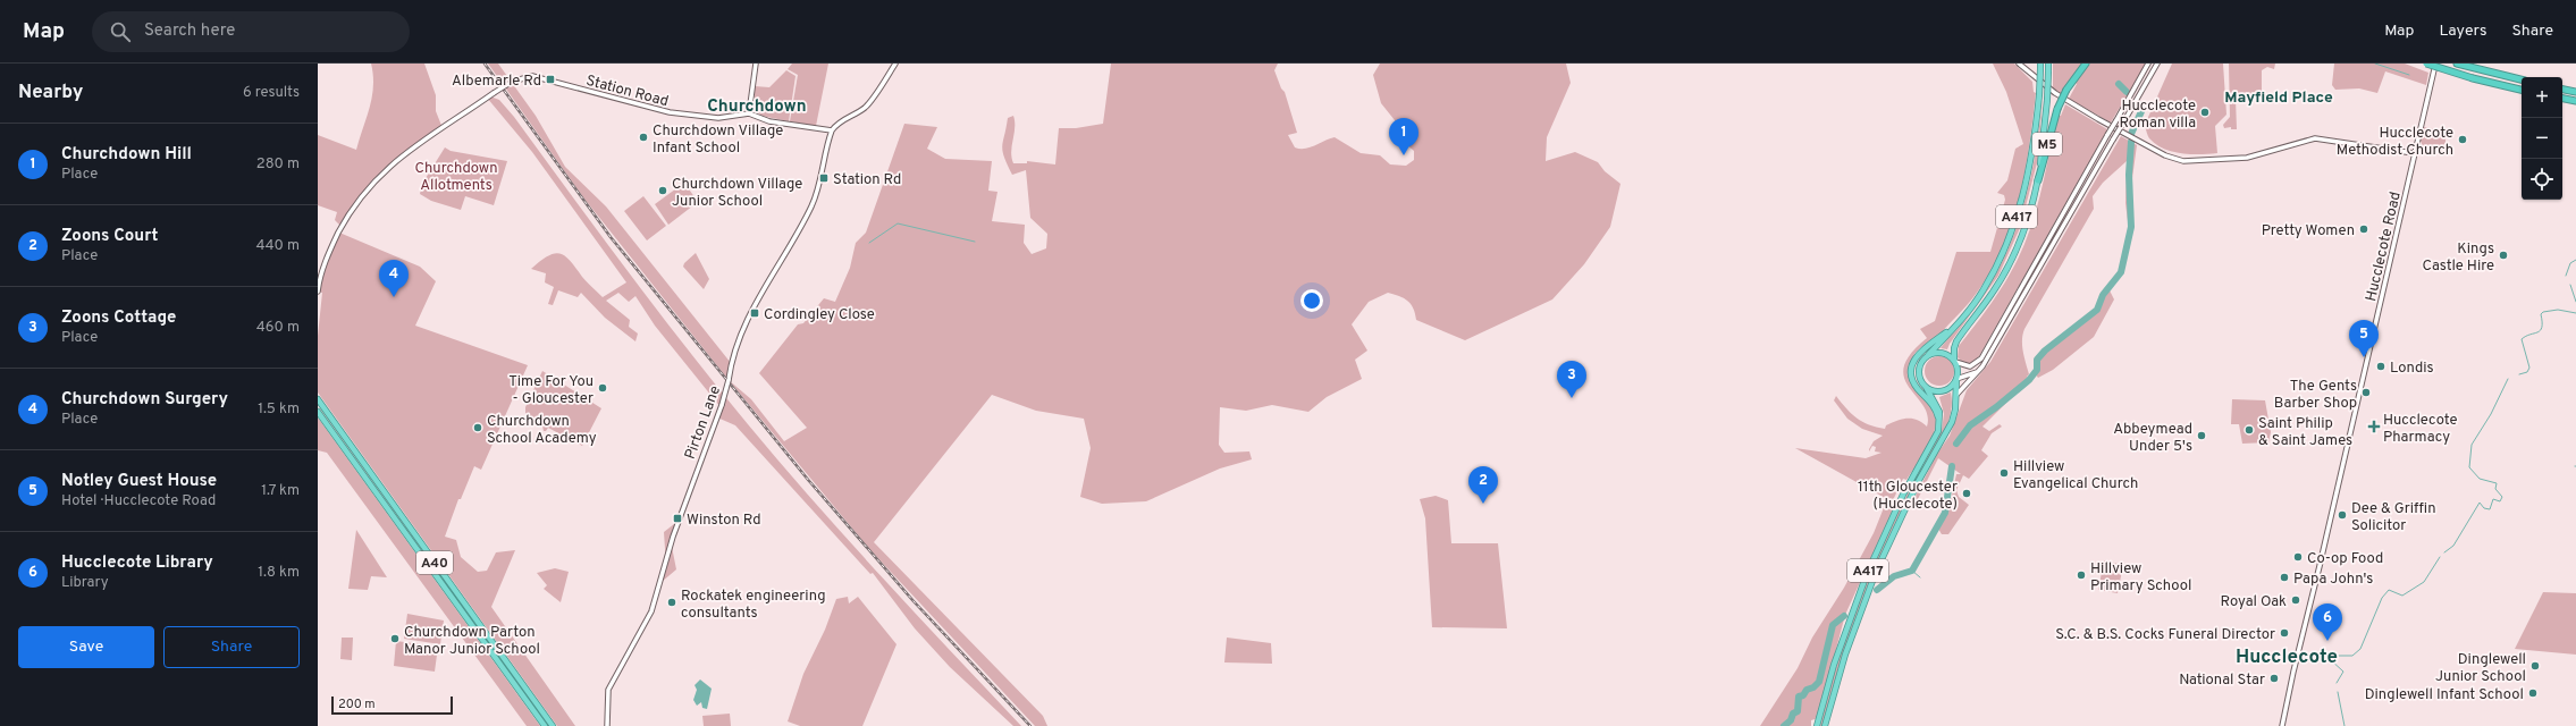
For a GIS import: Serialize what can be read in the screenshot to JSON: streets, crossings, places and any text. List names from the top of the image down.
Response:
{
  "streets": {
    "highway": ["M5", "A417", "A40"],
    "street": ["Station Road", "Hucclecote Road", "Pirton Lane"]
  },
  "crossings": [
    ["Station Road", "Pirton Lane"],
    ["M5", "A417"]
  ],
  "districts": ["Mayfield Place", "Churchdown", "Hucclecote"],
  "parks": ["Churchdown Allotments"],
  "places": {
    "transit": [
      "Albemarle Rd",
      "Station Rd",
      "Cordingley Close",
      "Winston Rd"
    ],
    "other": [
      "Hucclecote Roman villa",
      "Churchdown Village Infant School",
      "Hucclecote Methodist Church",
      "Churchdown Village Junior School",
      "Pretty Women",
      "Kings Castle Hire",
      "Londis",
      "Time For You - Gloucester",
      "The Gents Barber Shop",
      "Churchdown School Academy",
      "Saint Philip & Saint James",
      "Abbeymead Under 5's",
      "Hillview Evangelical Church",
      "11th Gloucester (Hucclecote)",
      "Dee & Griffin Solicitor",
      "Co-op Food",
      "Hillview Primary School",
      "Papa John's",
      "Royal Oak",
      "Rockatek engineering consultants",
      "S.C. & B.S. Cocks Funeral Director",
      "Churchdown Parton Manor Junior School",
      "Dinglewell Junior School",
      "National Star",
      "Dinglewell Infant School"
    ],
    "health": ["Hucclecote Pharmacy"]
  },
  "scale_bar": "200 m",
  "page": {
    "header": "Map",
    "search": "Search here",
    "nav": ["Map", "Layers", "Share"],
    "heading": ["Nearby", "6 results"],
    "map_buttons": ["+", "−"],
    "pins": [
      "1",
      "4",
      "5",
      "3",
      "2",
      "6"
    ],
    "list": [
      {
        "mark": "1",
        "name": "Churchdown Hill",
        "note": "Place",
        "value": "280 m"
      },
      {
        "mark": "2",
        "name": "Zoons Court",
        "note": "Place",
        "value": "440 m"
      },
      {
        "mark": "3",
        "name": "Zoons Cottage",
        "note": "Place",
        "value": "460 m"
      },
      {
        "mark": "4",
        "name": "Churchdown Surgery",
        "note": "Place",
        "value": "1.5 km"
      },
      {
        "mark": "5",
        "name": "Notley Guest House",
        "note": "Hotel · Hucclecote Road",
        "value": "1.7 km"
      },
      {
        "mark": "6",
        "name": "Hucclecote Library",
        "note": "Library",
        "value": "1.8 km"
      }
    ],
    "buttons": ["Save", "Share"],
    "scale": "200 m"
  }
}
